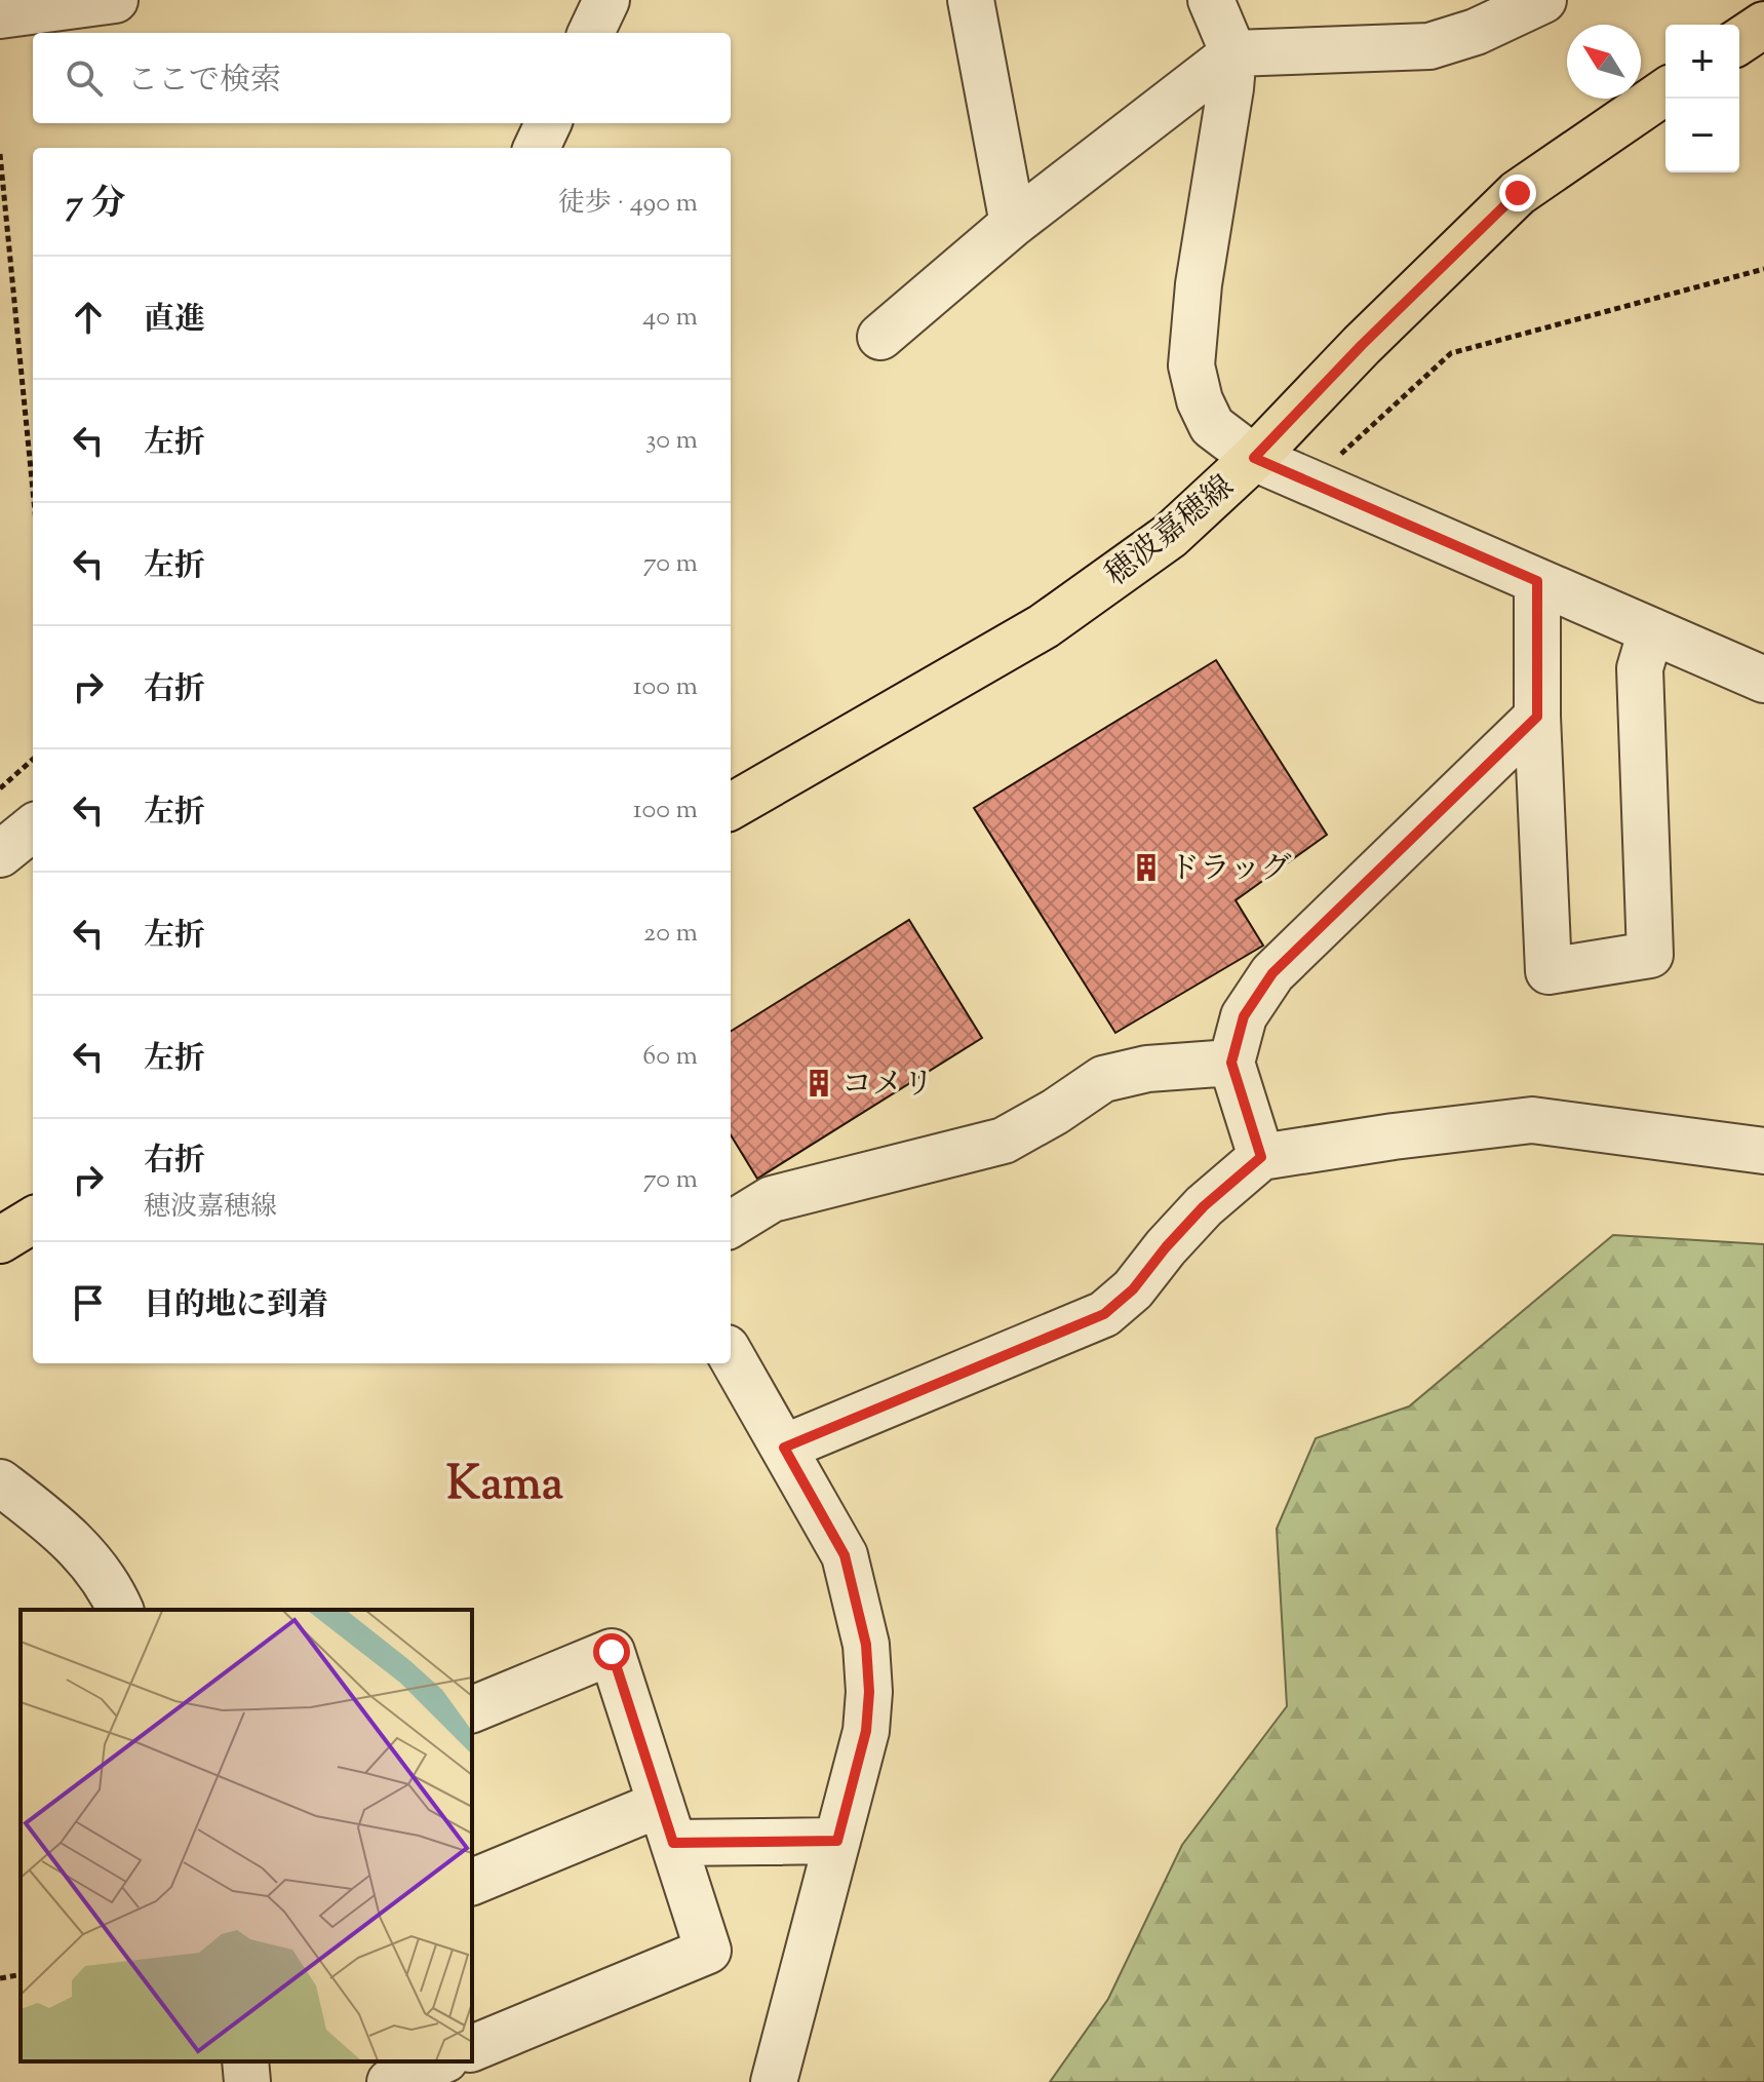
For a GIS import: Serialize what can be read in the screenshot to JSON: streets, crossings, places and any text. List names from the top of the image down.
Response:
{
  "streets": {
    "main road": ["穂波嘉穂線"]
  },
  "districts": ["Kama"],
  "places": {
    "building": ["ドラッグ", "コメリ"]
  },
  "north": "top left",
  "page": {
    "map_buttons": ["+", "−"],
    "search": "ここで検索",
    "heading": ["7 分", "徒歩 · 490 m"],
    "list": [
      ["直進", "40 m"],
      ["左折", "30 m"],
      ["左折", "70 m"],
      ["右折", "100 m"],
      ["左折", "100 m"],
      ["左折", "20 m"],
      ["左折", "60 m"],
      ["右折", "穂波嘉穂線", "70 m"],
      "目的地に到着"
    ]
  }
}
